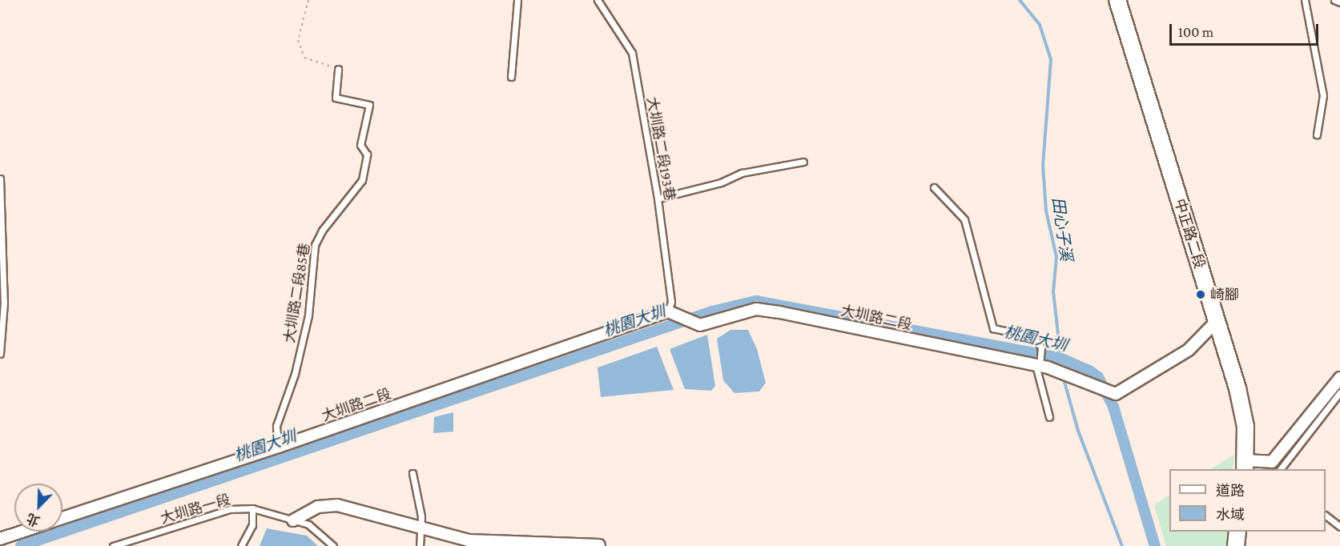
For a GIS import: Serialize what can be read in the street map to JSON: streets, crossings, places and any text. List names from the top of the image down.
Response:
{
  "streets": {
    "main road": ["中正路二段"],
    "street": ["大圳路二段"],
    "lane": ["大圳路二段193巷", "大圳路二段85巷", "大圳路一段"]
  },
  "crossings": [
    ["大圳路二段193巷", "大圳路二段"],
    ["中正路二段", "大圳路二段"],
    ["大圳路二段85巷", "大圳路二段"]
  ],
  "water": ["田心子溪", "桃園大圳"],
  "places": ["崎腳"],
  "legend": ["道路", "水域"],
  "scale_bar": "100 m",
  "north": "bottom left"
}
